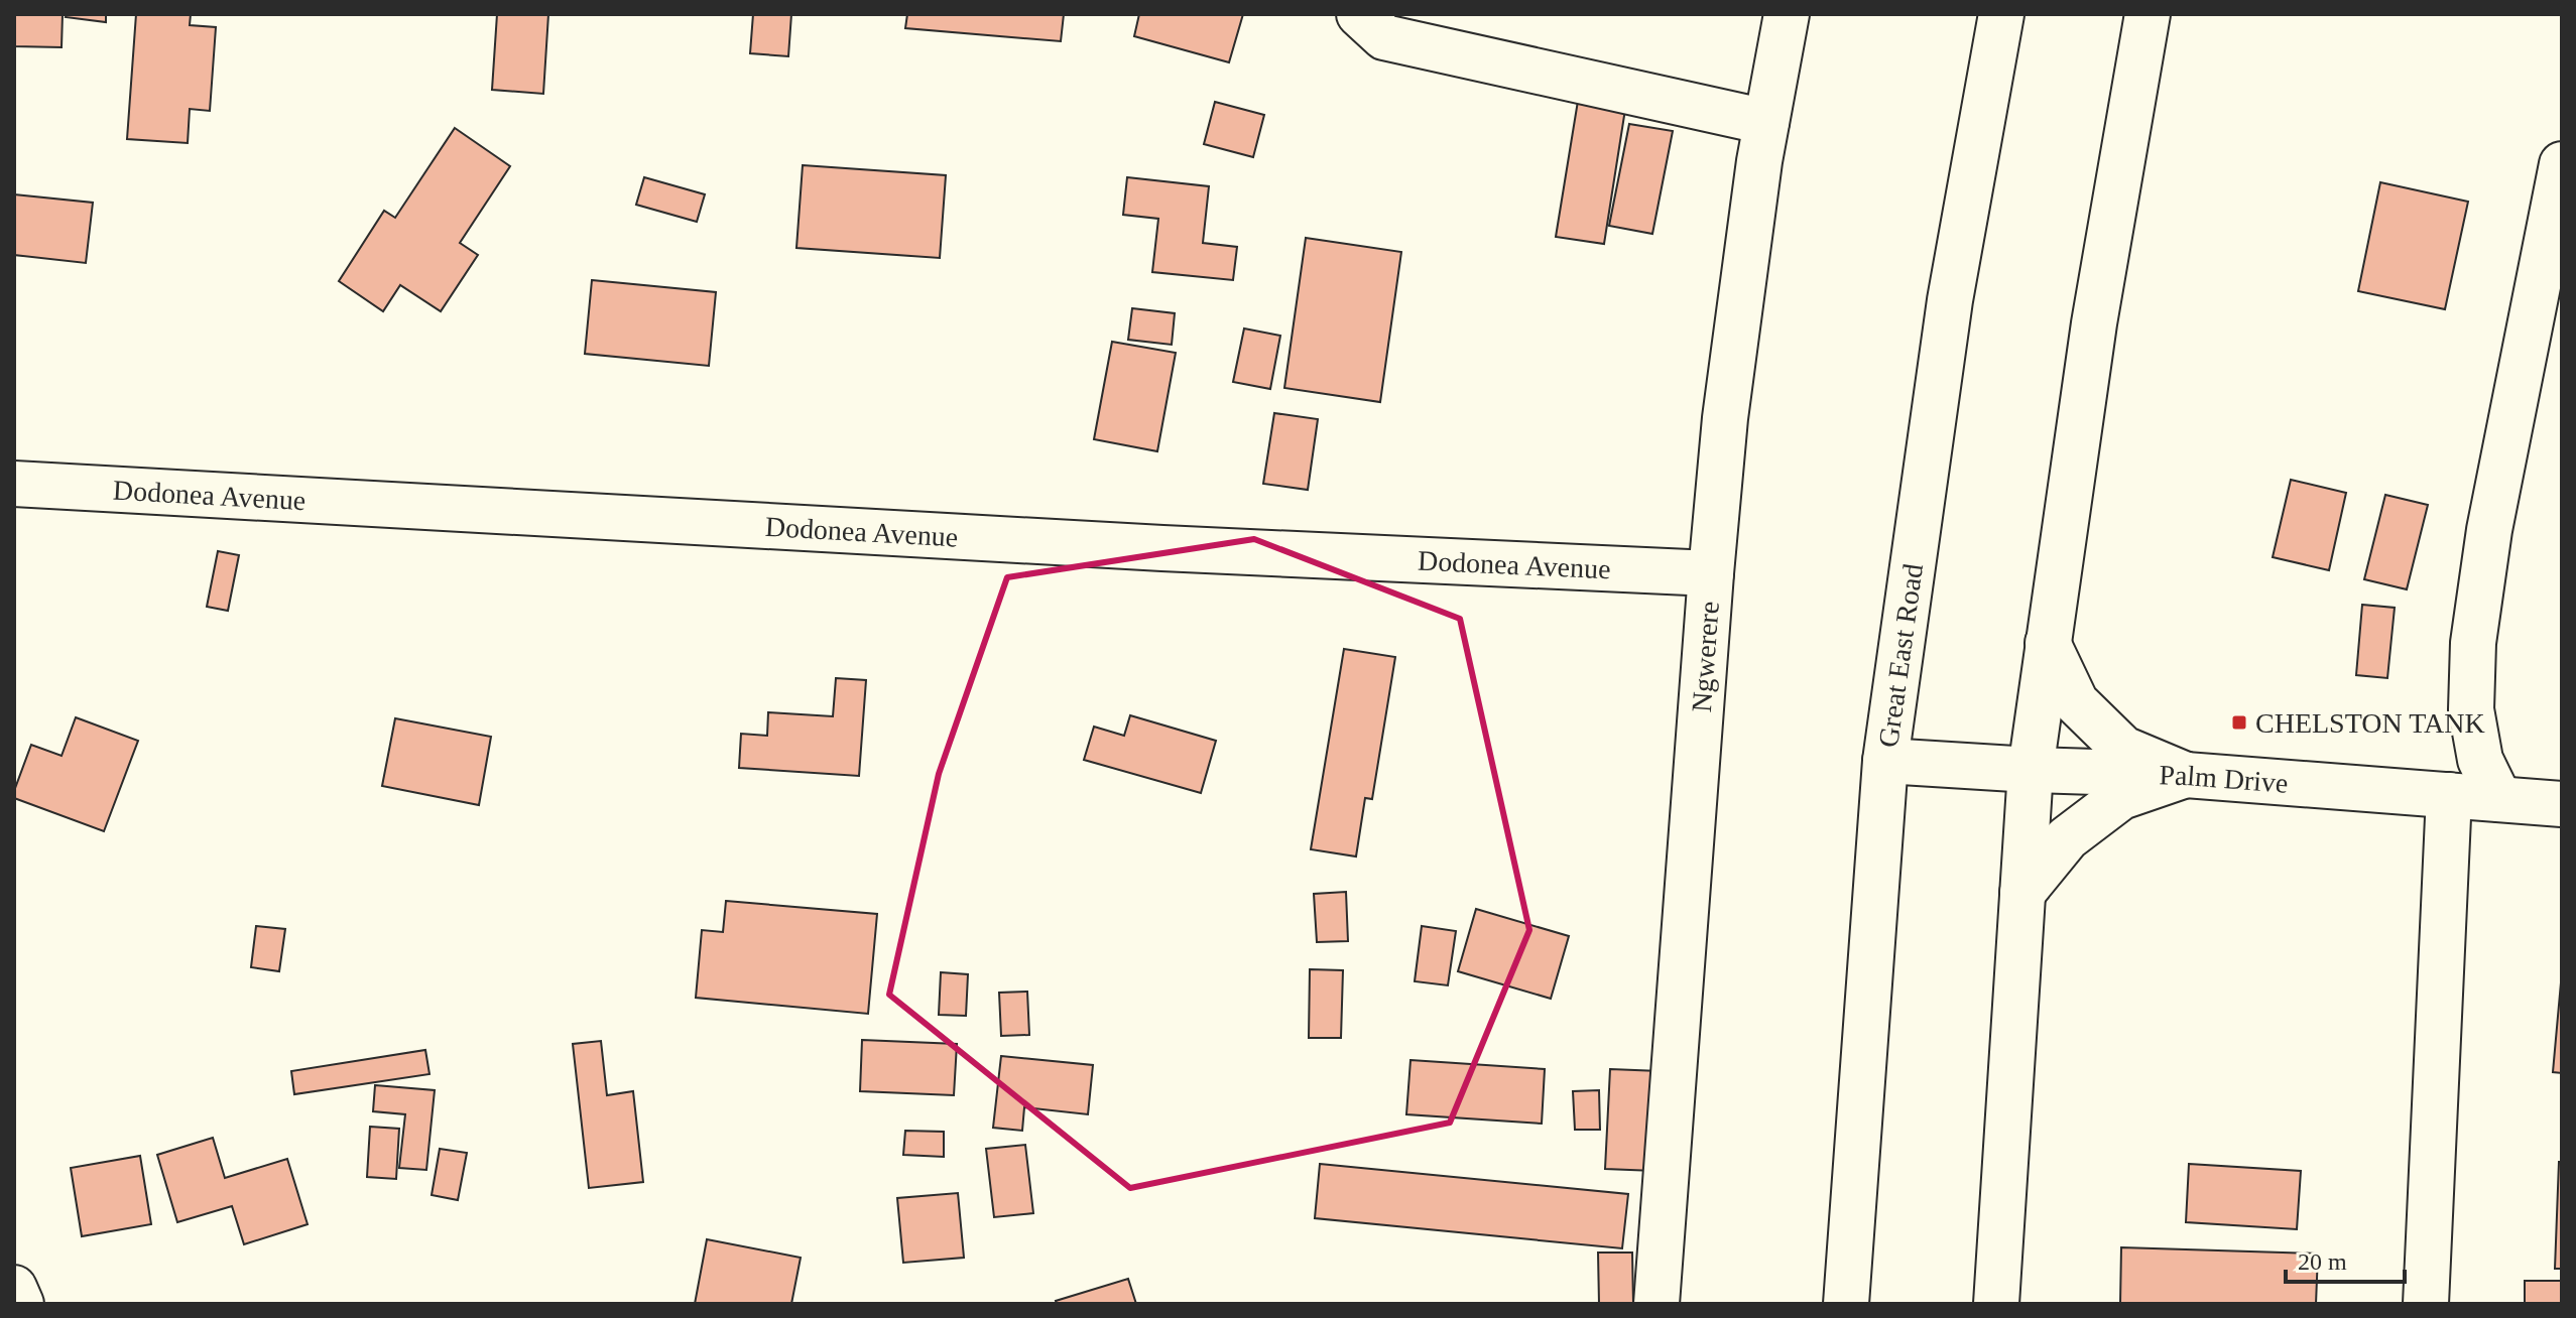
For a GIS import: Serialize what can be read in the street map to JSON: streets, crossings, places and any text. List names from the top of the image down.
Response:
{
  "streets": {
    "street": [
      "Dodonea Avenue",
      "Great East Road",
      "Ngwerere",
      "Palm Drive"
    ]
  },
  "crossings": [
    ["Dodonea Avenue", "Ngwerere"],
    ["Great East Road", "Palm Drive"]
  ],
  "places": {
    "transit": ["CHELSTON TANK"]
  },
  "scale_bar": "20 m"
}
